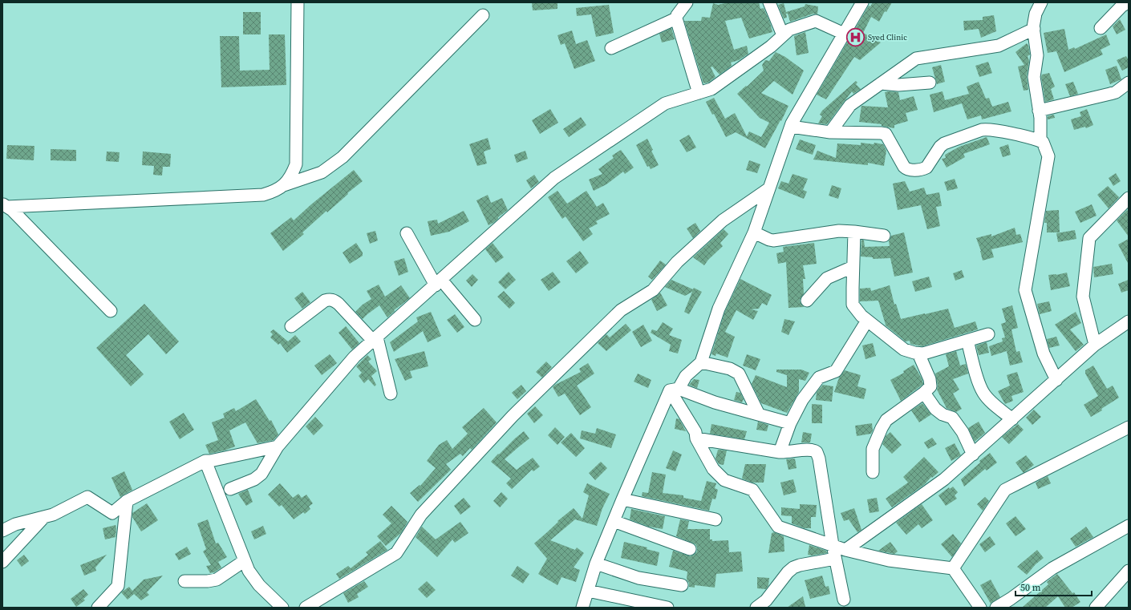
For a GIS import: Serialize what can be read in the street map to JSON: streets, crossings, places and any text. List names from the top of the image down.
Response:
{
  "places": {
    "hospital": ["Syed Clinic"]
  },
  "scale_bar": "50 m"
}
